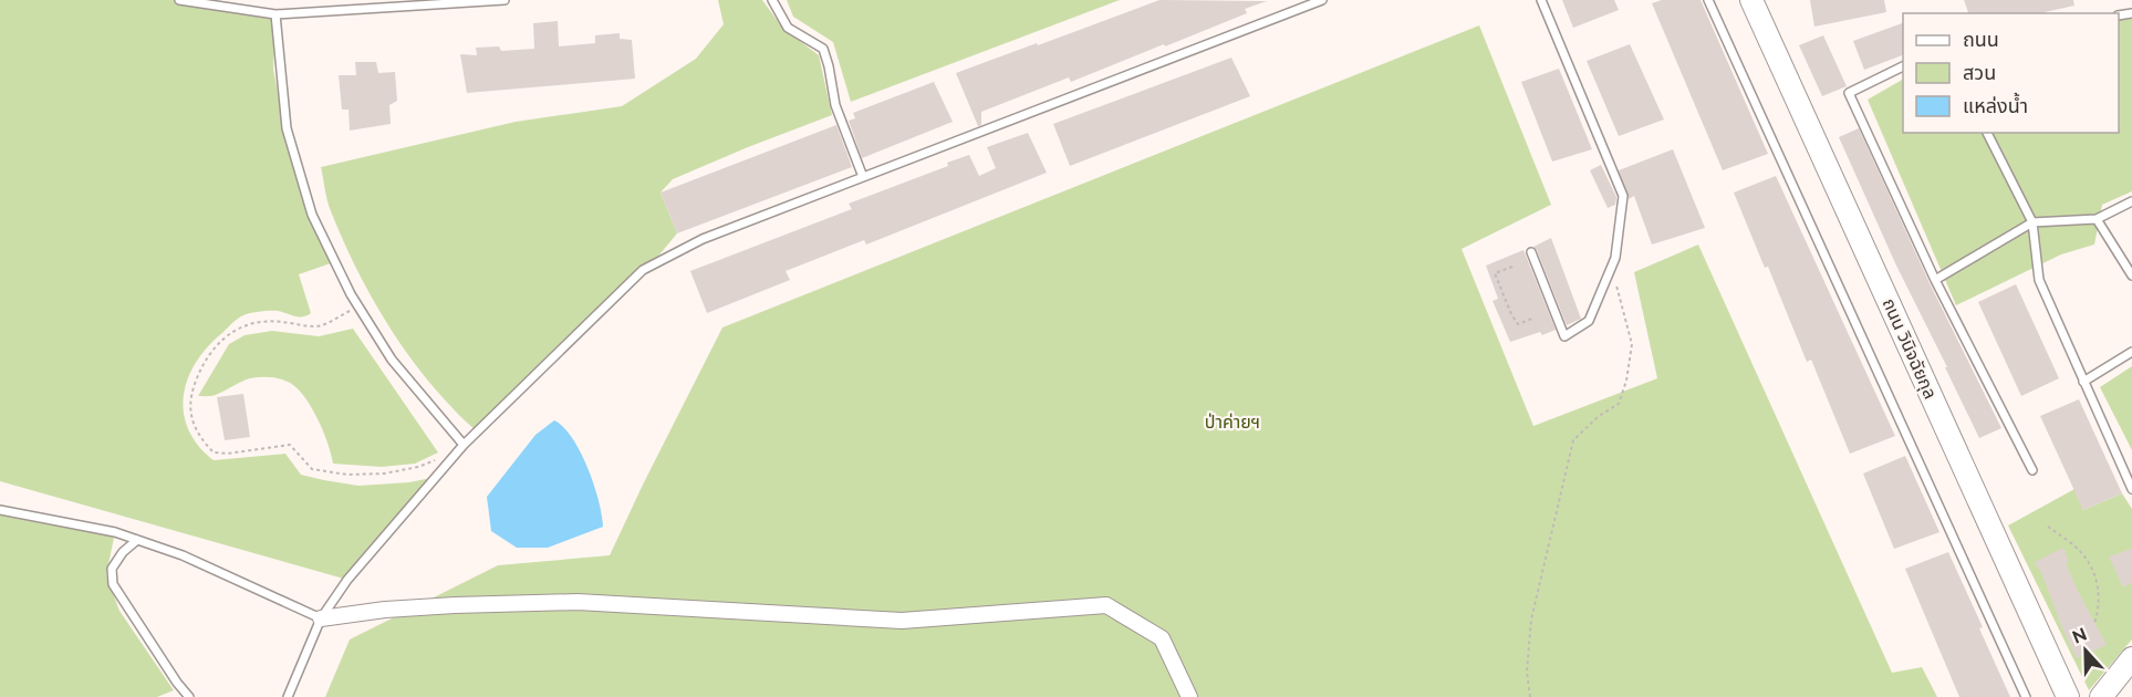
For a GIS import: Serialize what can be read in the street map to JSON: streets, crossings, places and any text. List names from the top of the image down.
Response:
{
  "streets": {
    "street": ["ถนน วินิจฉัยกุล"]
  },
  "parks": ["ป่าค่ายฯ"],
  "legend": ["ถนน", "สวน", "แหล่งน้ำ"],
  "north": "top"
}
